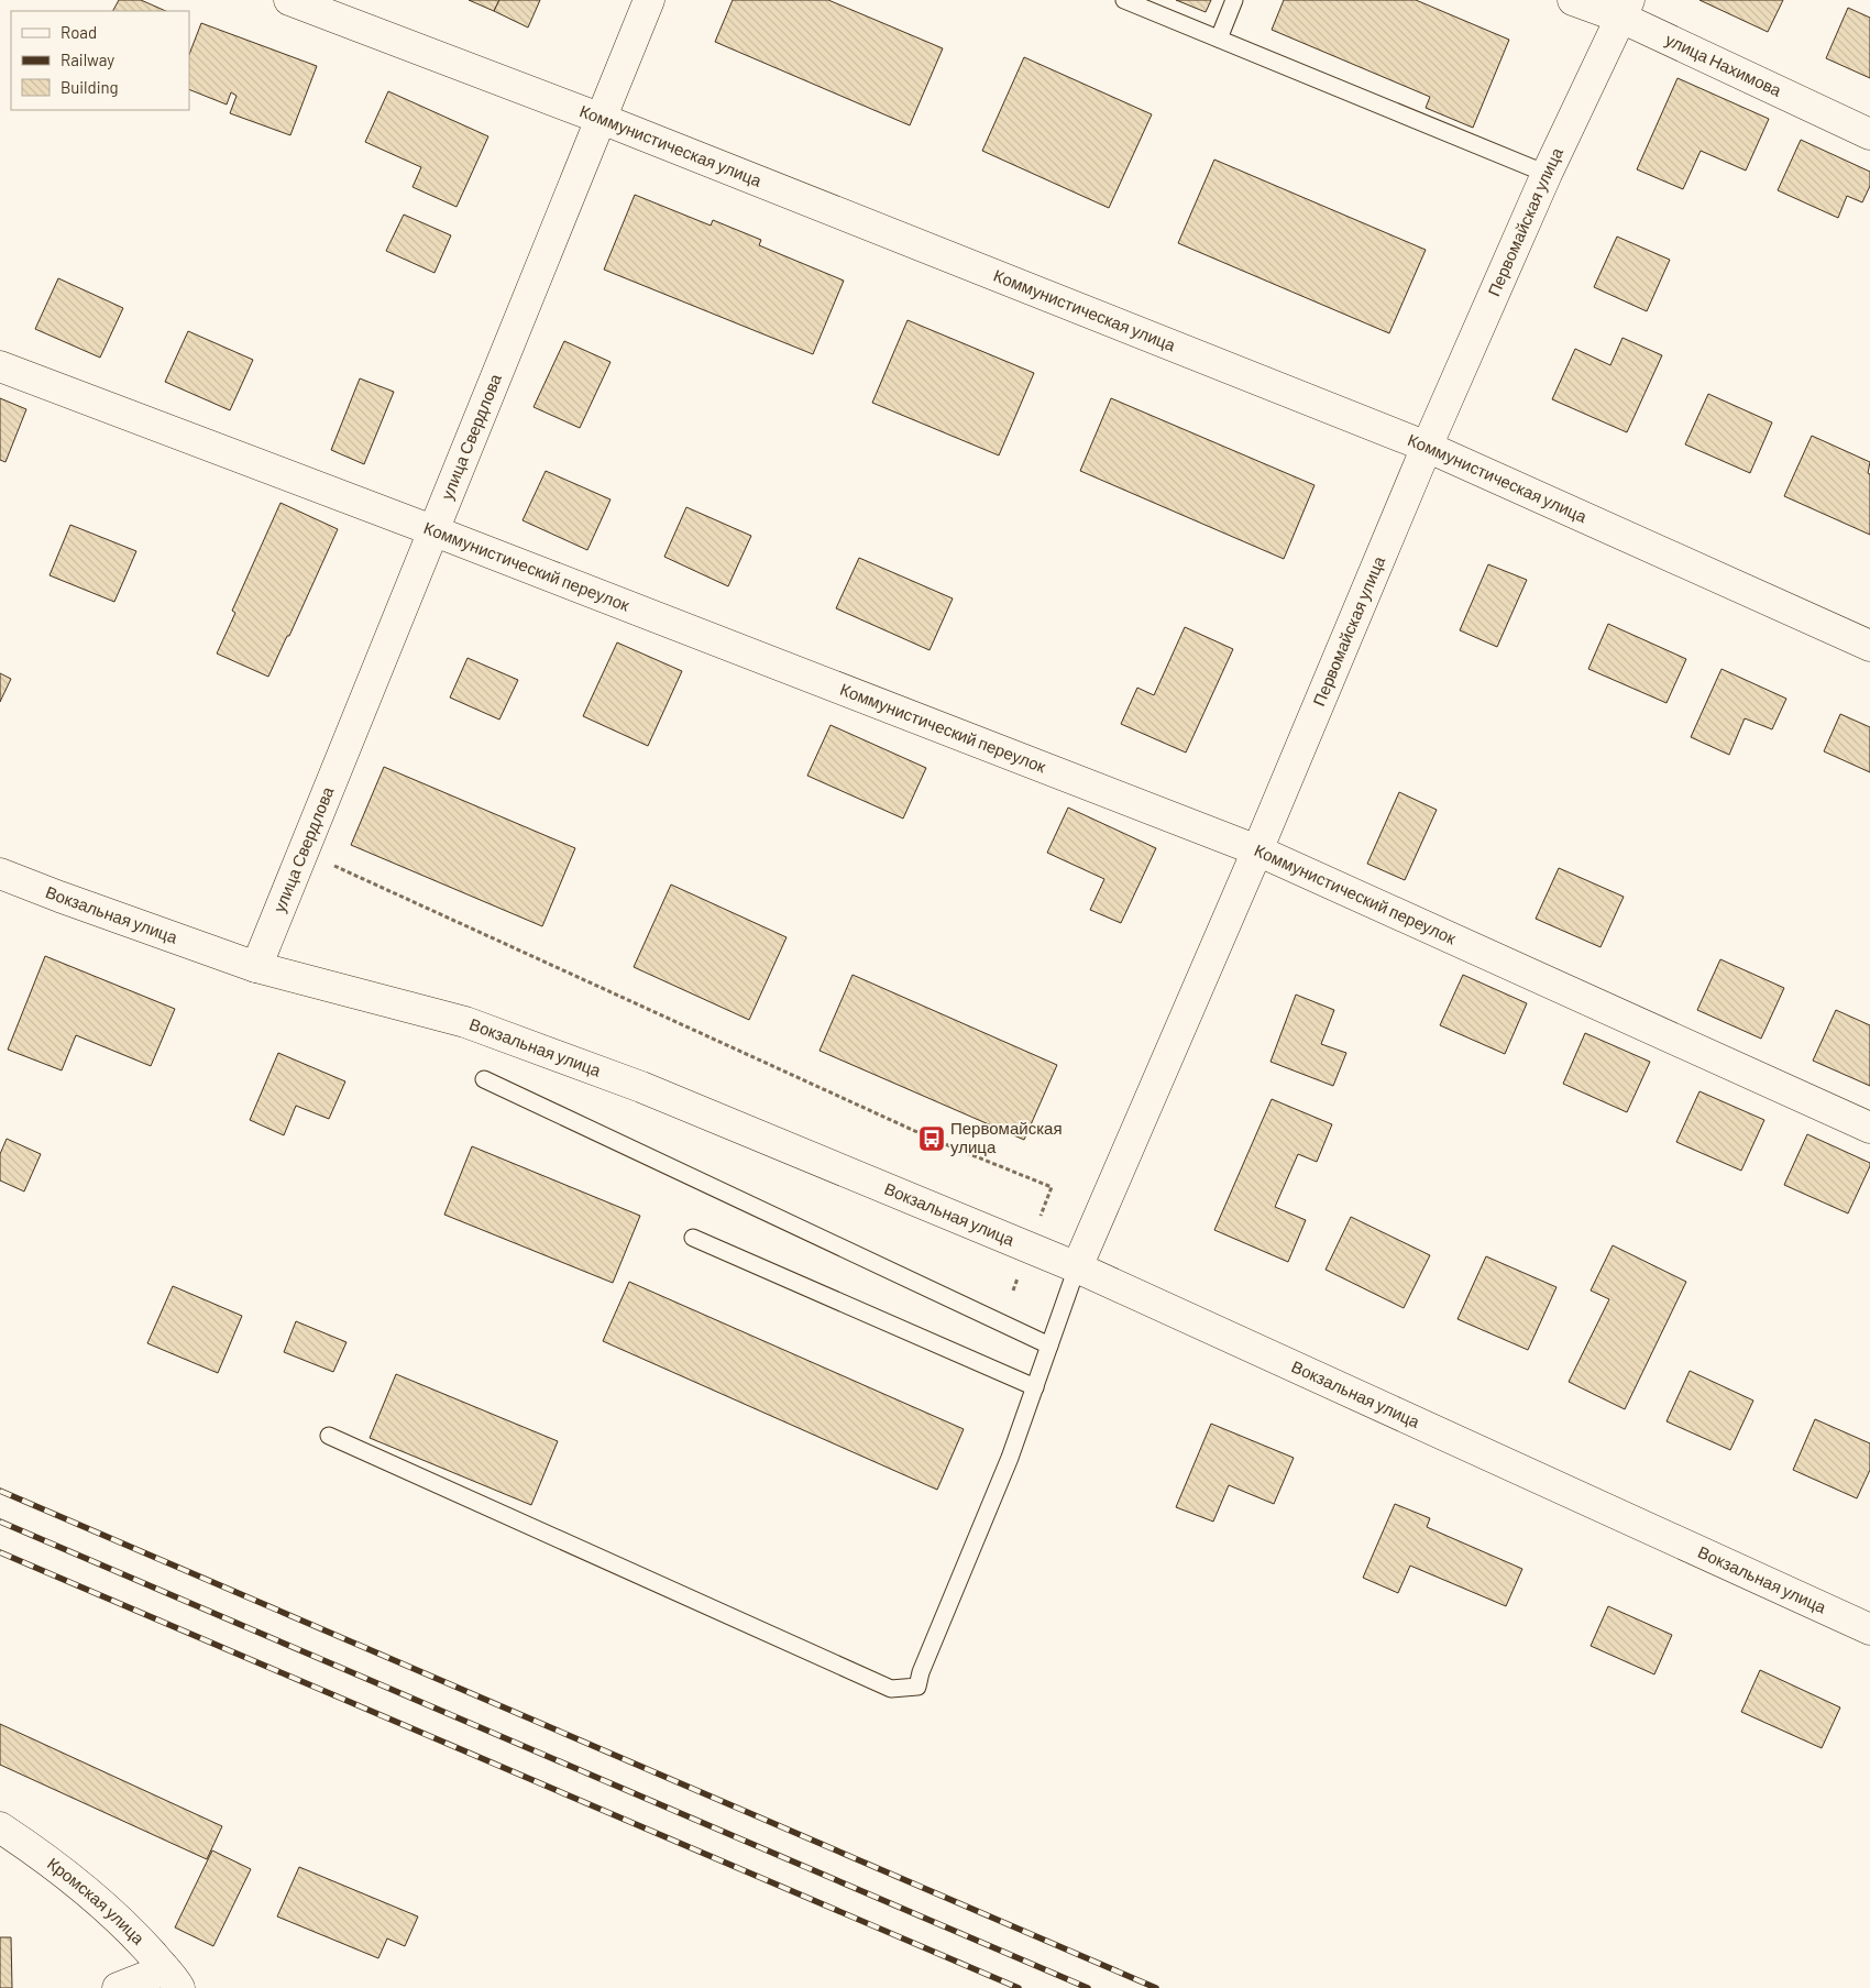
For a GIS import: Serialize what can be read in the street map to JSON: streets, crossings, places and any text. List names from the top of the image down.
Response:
{
  "streets": {
    "street": [
      "улица Нахимова",
      "Коммунистическая улица",
      "Первомайская улица",
      "улица Свердлова",
      "Коммунистический переулок",
      "Вокзальная улица",
      "Кромская улица"
    ]
  },
  "crossings": [
    ["улица Нахимова", "Первомайская улица"],
    ["Коммунистическая улица", "Первомайская улица"],
    ["Коммунистическая улица", "улица Свердлова"],
    ["Первомайская улица", "Коммунистический переулок"],
    ["Первомайская улица", "Вокзальная улица"],
    ["улица Свердлова", "Коммунистический переулок"],
    ["улица Свердлова", "Вокзальная улица"]
  ],
  "places": {
    "bus stop": ["Первомайская улица"]
  },
  "legend": ["Road", "Railway", "Building"]
}
